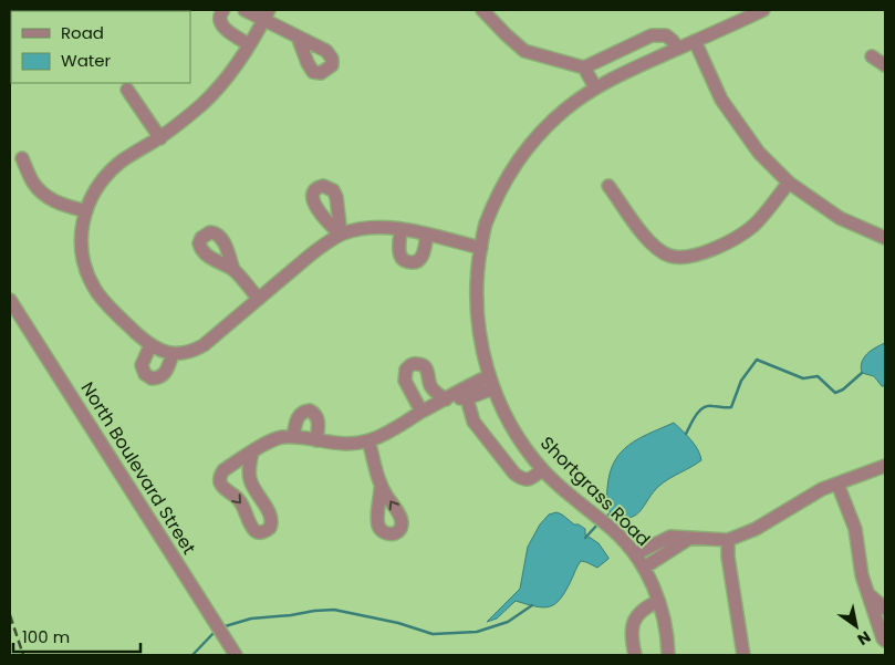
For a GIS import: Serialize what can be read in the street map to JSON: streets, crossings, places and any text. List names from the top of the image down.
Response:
{
  "streets": {
    "street": ["North Boulevard Street", "Shortgrass Road"]
  },
  "legend": ["Road", "Water"],
  "scale_bar": "100 m",
  "north": "bottom right"
}
